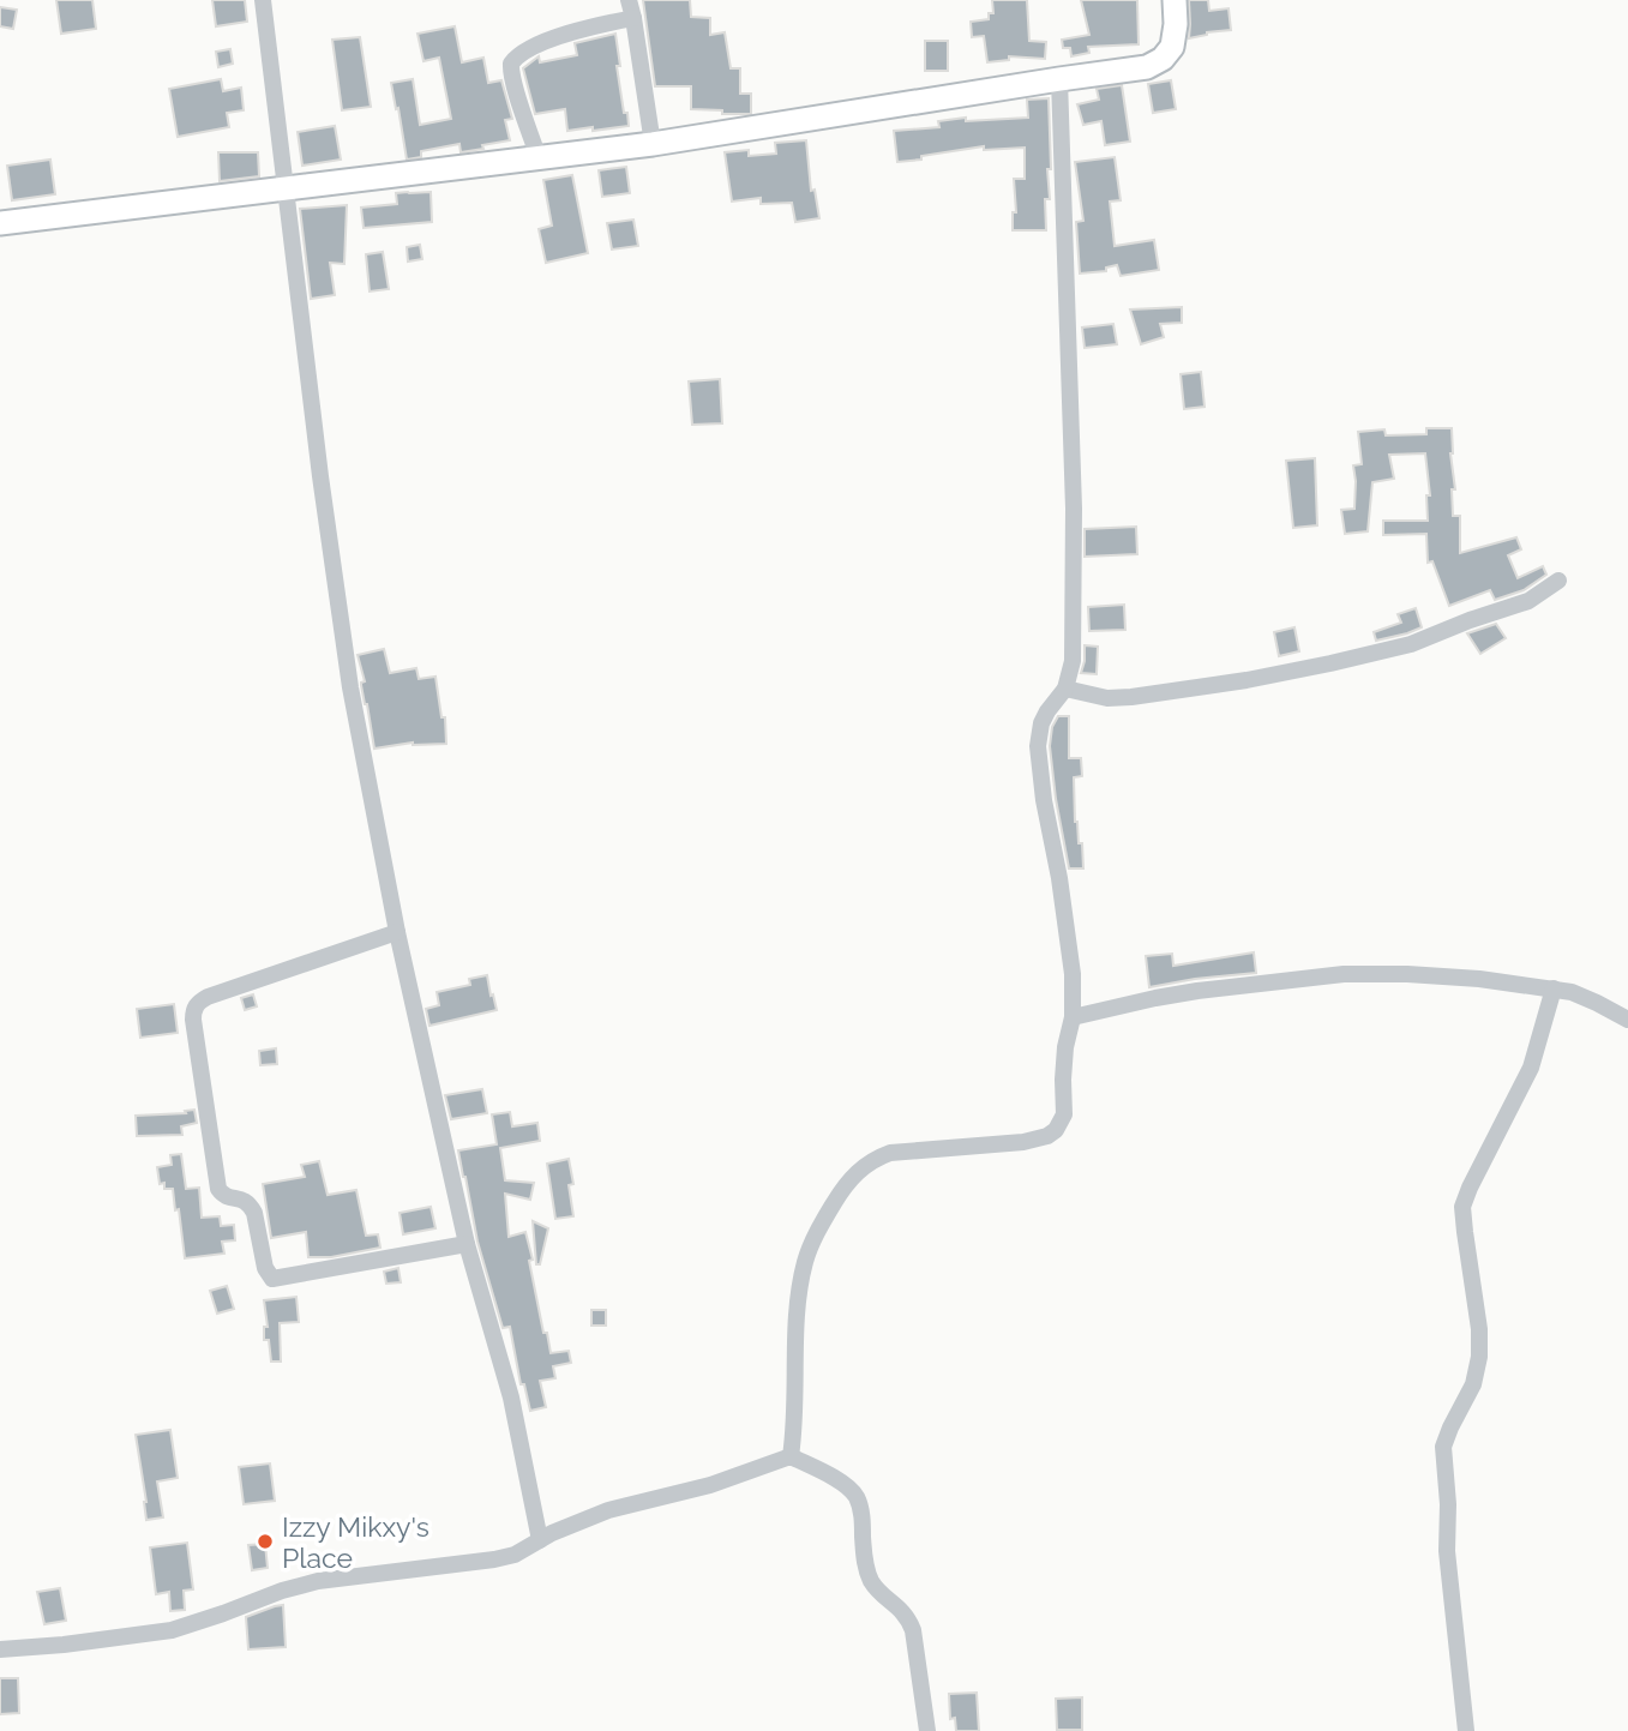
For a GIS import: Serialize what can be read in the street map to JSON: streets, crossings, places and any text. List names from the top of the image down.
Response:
{
  "places": ["Izzy Mikxy's Place"]
}
